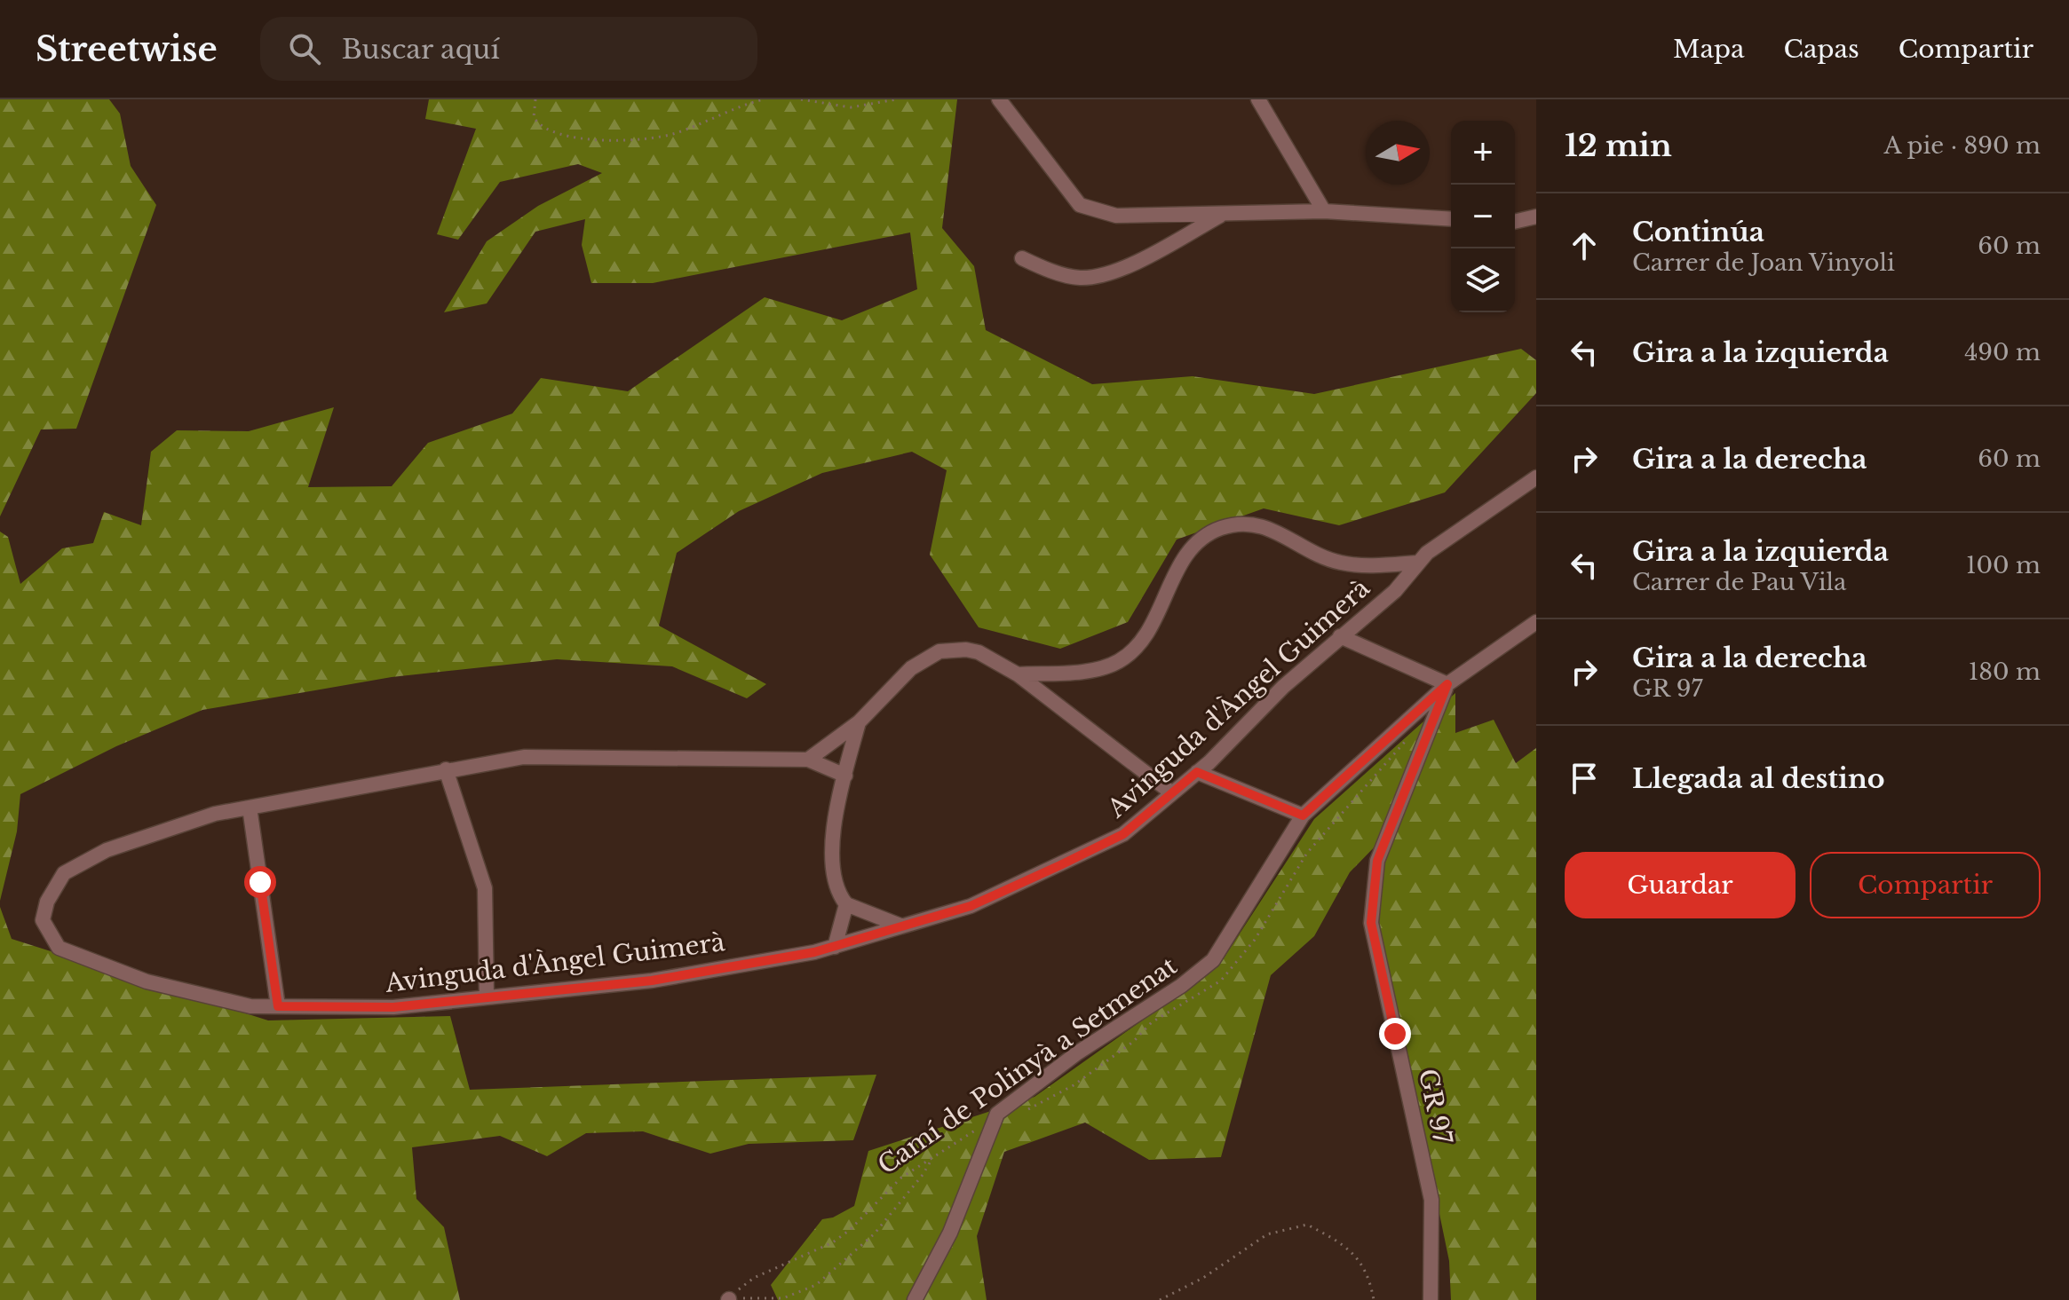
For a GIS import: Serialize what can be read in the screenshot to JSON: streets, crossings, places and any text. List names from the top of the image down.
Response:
{
  "streets": {
    "street": ["Avinguda d'Àngel Guimerà", "Camí de Polinyà a Setmenat", "GR 97"]
  },
  "crossings": [
    ["Camí de Polinyà a Setmenat", "GR 97"]
  ],
  "north": "right",
  "page": {
    "header": "Streetwise",
    "search": "Buscar aquí",
    "nav": ["Mapa", "Capas", "Compartir"],
    "heading": ["12 min", "A pie · 890 m"],
    "map_buttons": ["+", "−"],
    "list": [
      ["Continúa", "Carrer de Joan Vinyoli", "60 m"],
      ["Gira a la izquierda", "490 m"],
      ["Gira a la derecha", "60 m"],
      ["Gira a la izquierda", "Carrer de Pau Vila", "100 m"],
      ["Gira a la derecha", "GR 97", "180 m"],
      "Llegada al destino"
    ],
    "buttons": ["Guardar", "Compartir"]
  }
}
